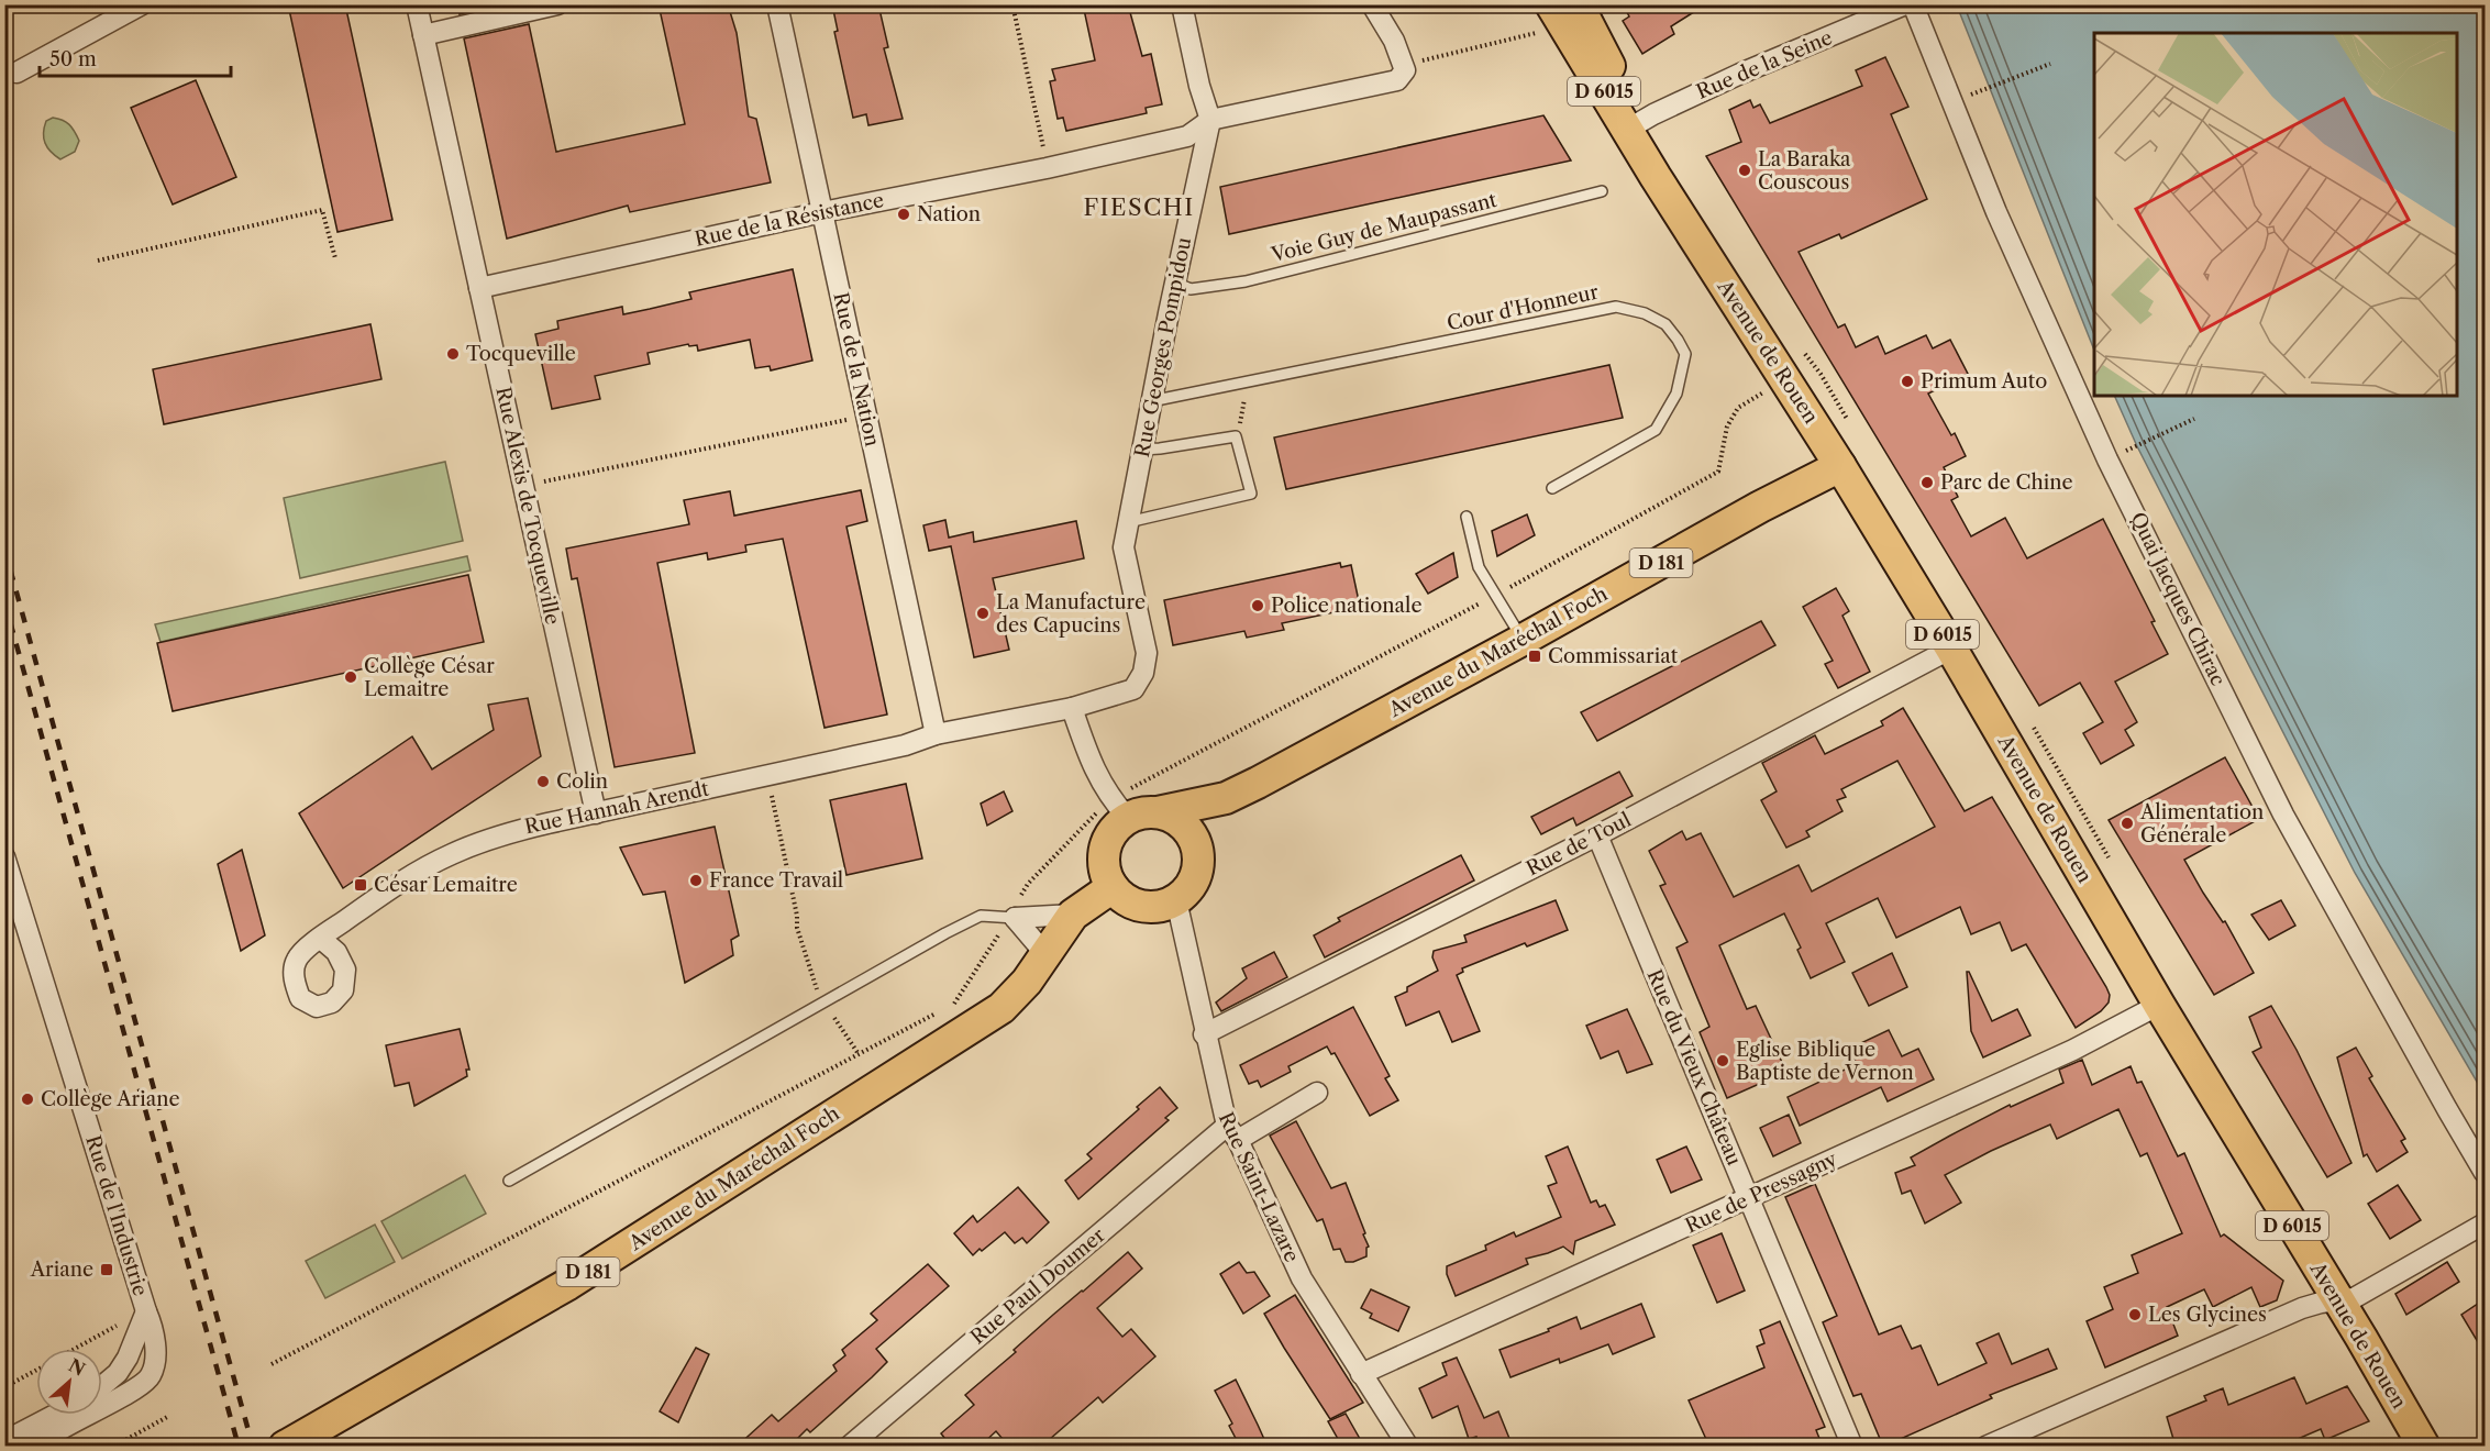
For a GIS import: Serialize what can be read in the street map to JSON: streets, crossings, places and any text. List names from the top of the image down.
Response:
{
  "streets": {
    "main road": [
      "D 6015",
      "Avenue de Rouen",
      "D 181",
      "Avenue du Maréchal Foch"
    ],
    "street": [
      "Rue de la Seine",
      "Rue de la Résistance",
      "Rue Georges Pompidou",
      "Rue de la Nation",
      "Rue Alexis de Tocqueville",
      "Quai Jacques Chirac",
      "Rue Hannah Arendt",
      "Rue de Toul",
      "Rue du Vieux Château",
      "Rue Saint-Lazare",
      "Rue de Pressagny",
      "Rue de l'Industrie",
      "Rue Paul Doumer"
    ],
    "lane": ["Voie Guy de Maupassant", "Cour d'Honneur"]
  },
  "crossings": [
    ["Rue de la Seine", "Avenue de Rouen"],
    ["Rue de la Résistance", "Rue Georges Pompidou"],
    ["Rue de la Résistance", "Rue de la Nation"],
    ["Rue de la Résistance", "Rue Alexis de Tocqueville"],
    ["Voie Guy de Maupassant", "Rue Georges Pompidou"],
    ["Cour d'Honneur", "Rue Georges Pompidou"],
    ["Rue Georges Pompidou", "Rue Hannah Arendt"],
    ["Avenue de Rouen", "Avenue du Maréchal Foch"],
    ["Avenue de Rouen", "Rue de Toul"],
    ["Avenue de Rouen", "Rue de Pressagny"],
    ["Rue de la Nation", "Rue Hannah Arendt"],
    ["Rue Alexis de Tocqueville", "Rue Hannah Arendt"],
    ["Avenue du Maréchal Foch", "Rue Saint-Lazare"],
    ["Rue de Toul", "Rue du Vieux Château"],
    ["Rue de Toul", "Rue Saint-Lazare"],
    ["Rue du Vieux Château", "Rue de Pressagny"],
    ["Rue Saint-Lazare", "Rue de Pressagny"],
    ["Rue Saint-Lazare", "Rue Paul Doumer"]
  ],
  "districts": ["FIESCHI"],
  "places": {
    "other": [
      "La Baraka Couscous",
      "Nation",
      "Tocqueville",
      "Primum Auto",
      "Parc de Chine",
      "Police nationale",
      "La Manufacture des Capucins",
      "Collège César Lemaitre",
      "Colin",
      "Alimentation Générale",
      "France Travail",
      "Eglise Biblique Baptiste de Vernon",
      "Collège Ariane",
      "Les Glycines"
    ],
    "transit": ["Commissariat", "César Lemaitre", "Ariane"]
  },
  "scale_bar": "50 m",
  "north": "top right"
}
